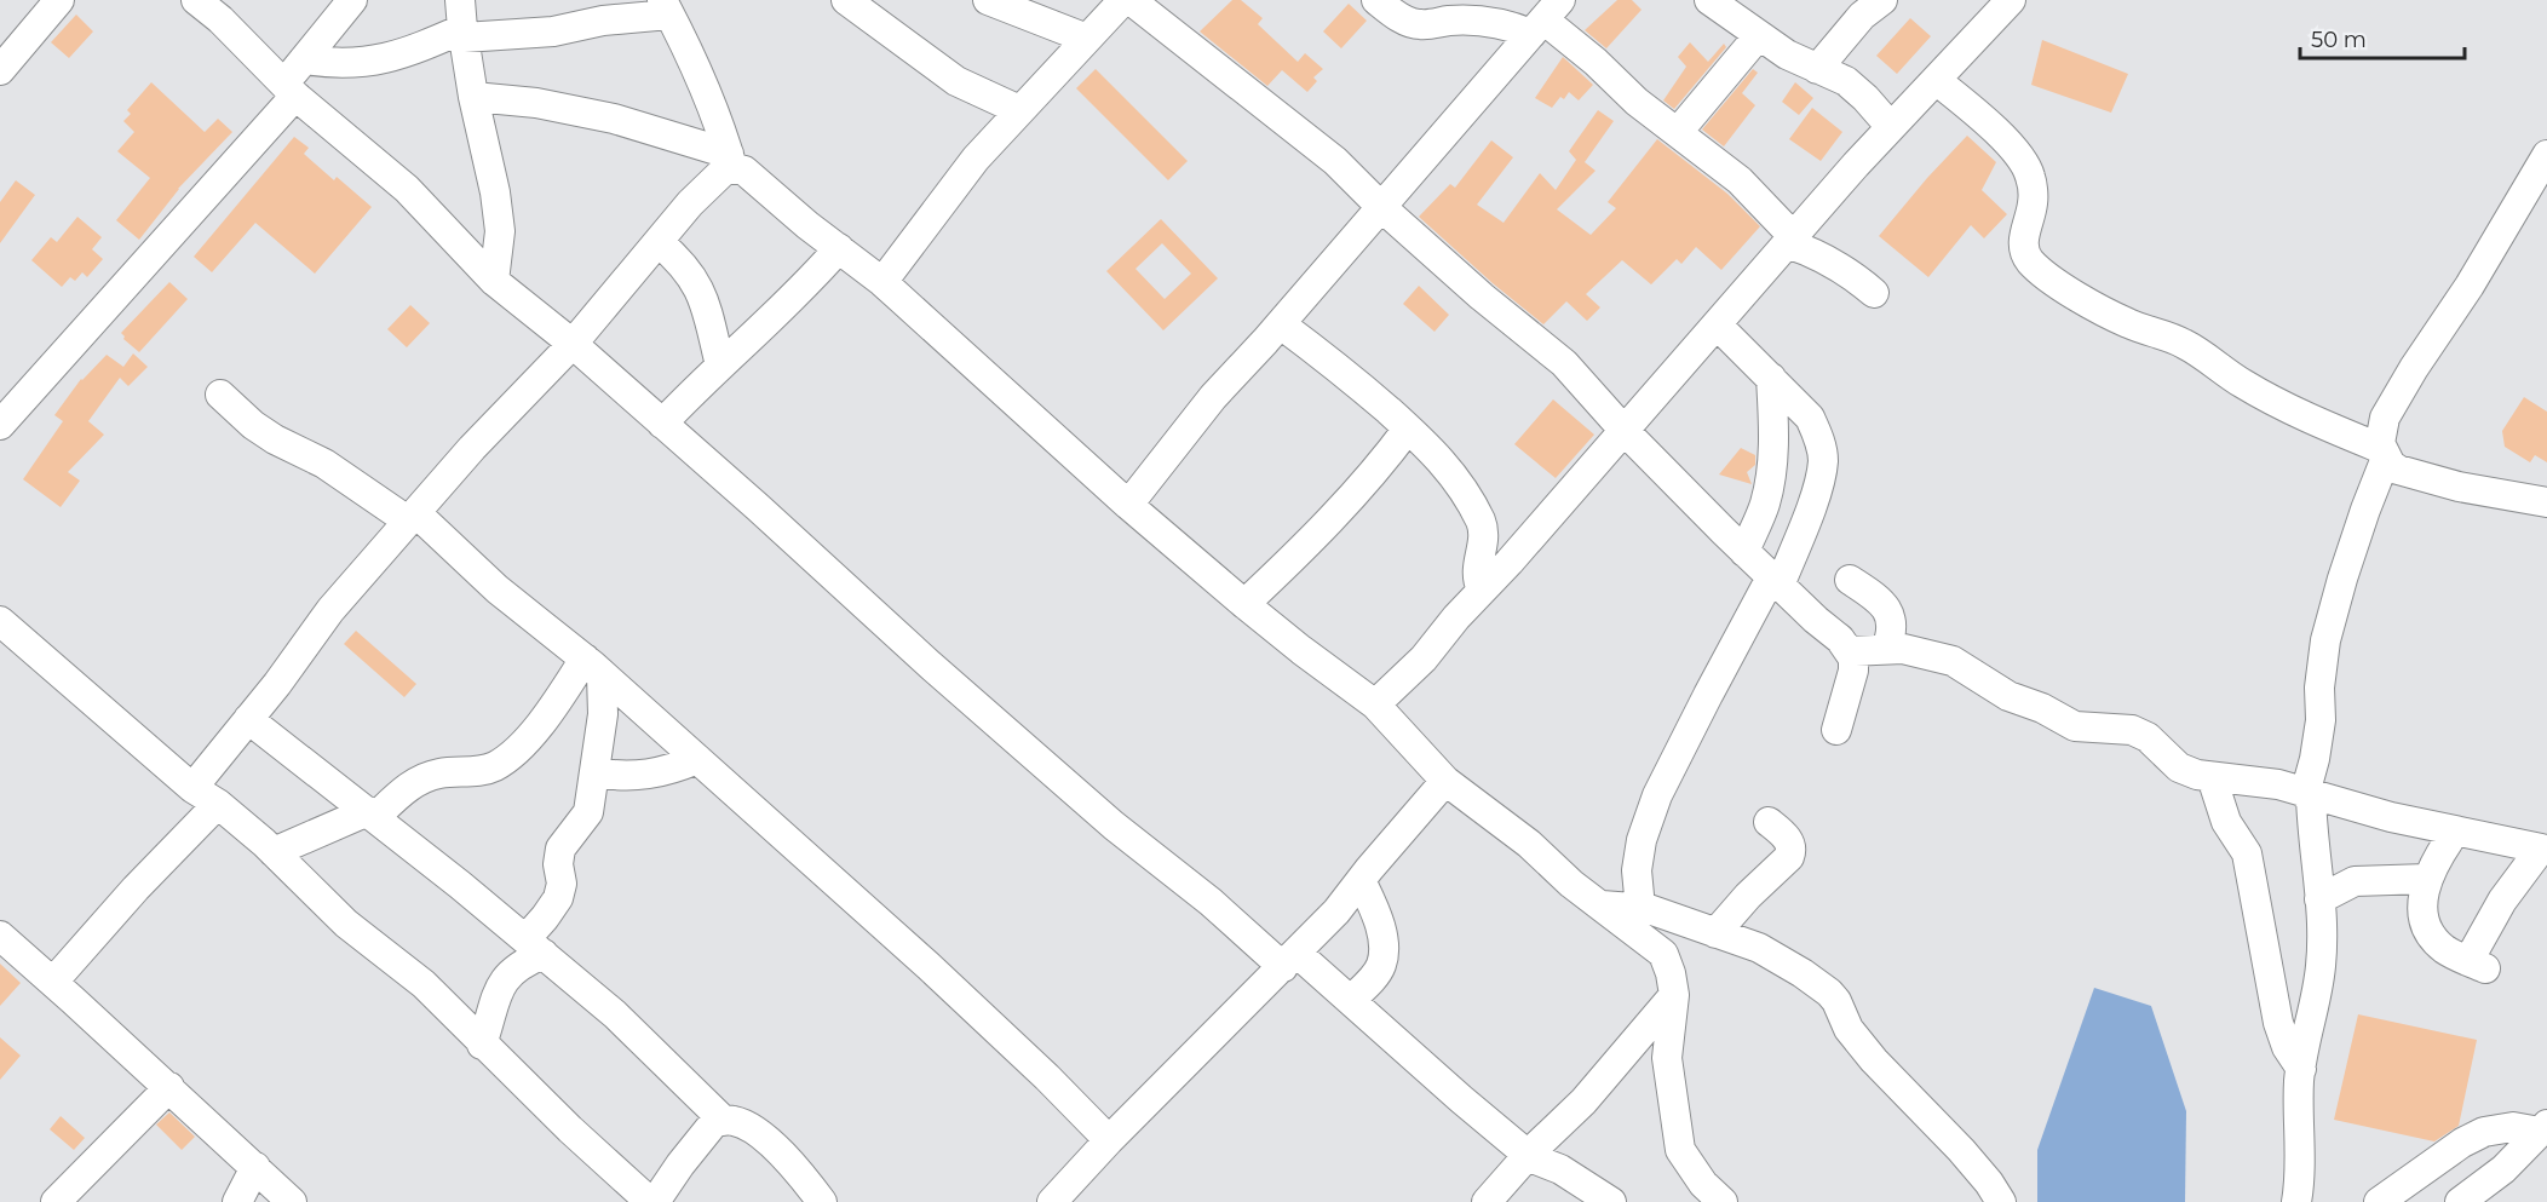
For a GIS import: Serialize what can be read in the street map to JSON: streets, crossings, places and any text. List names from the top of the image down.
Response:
{
  "scale_bar": "50 m"
}
